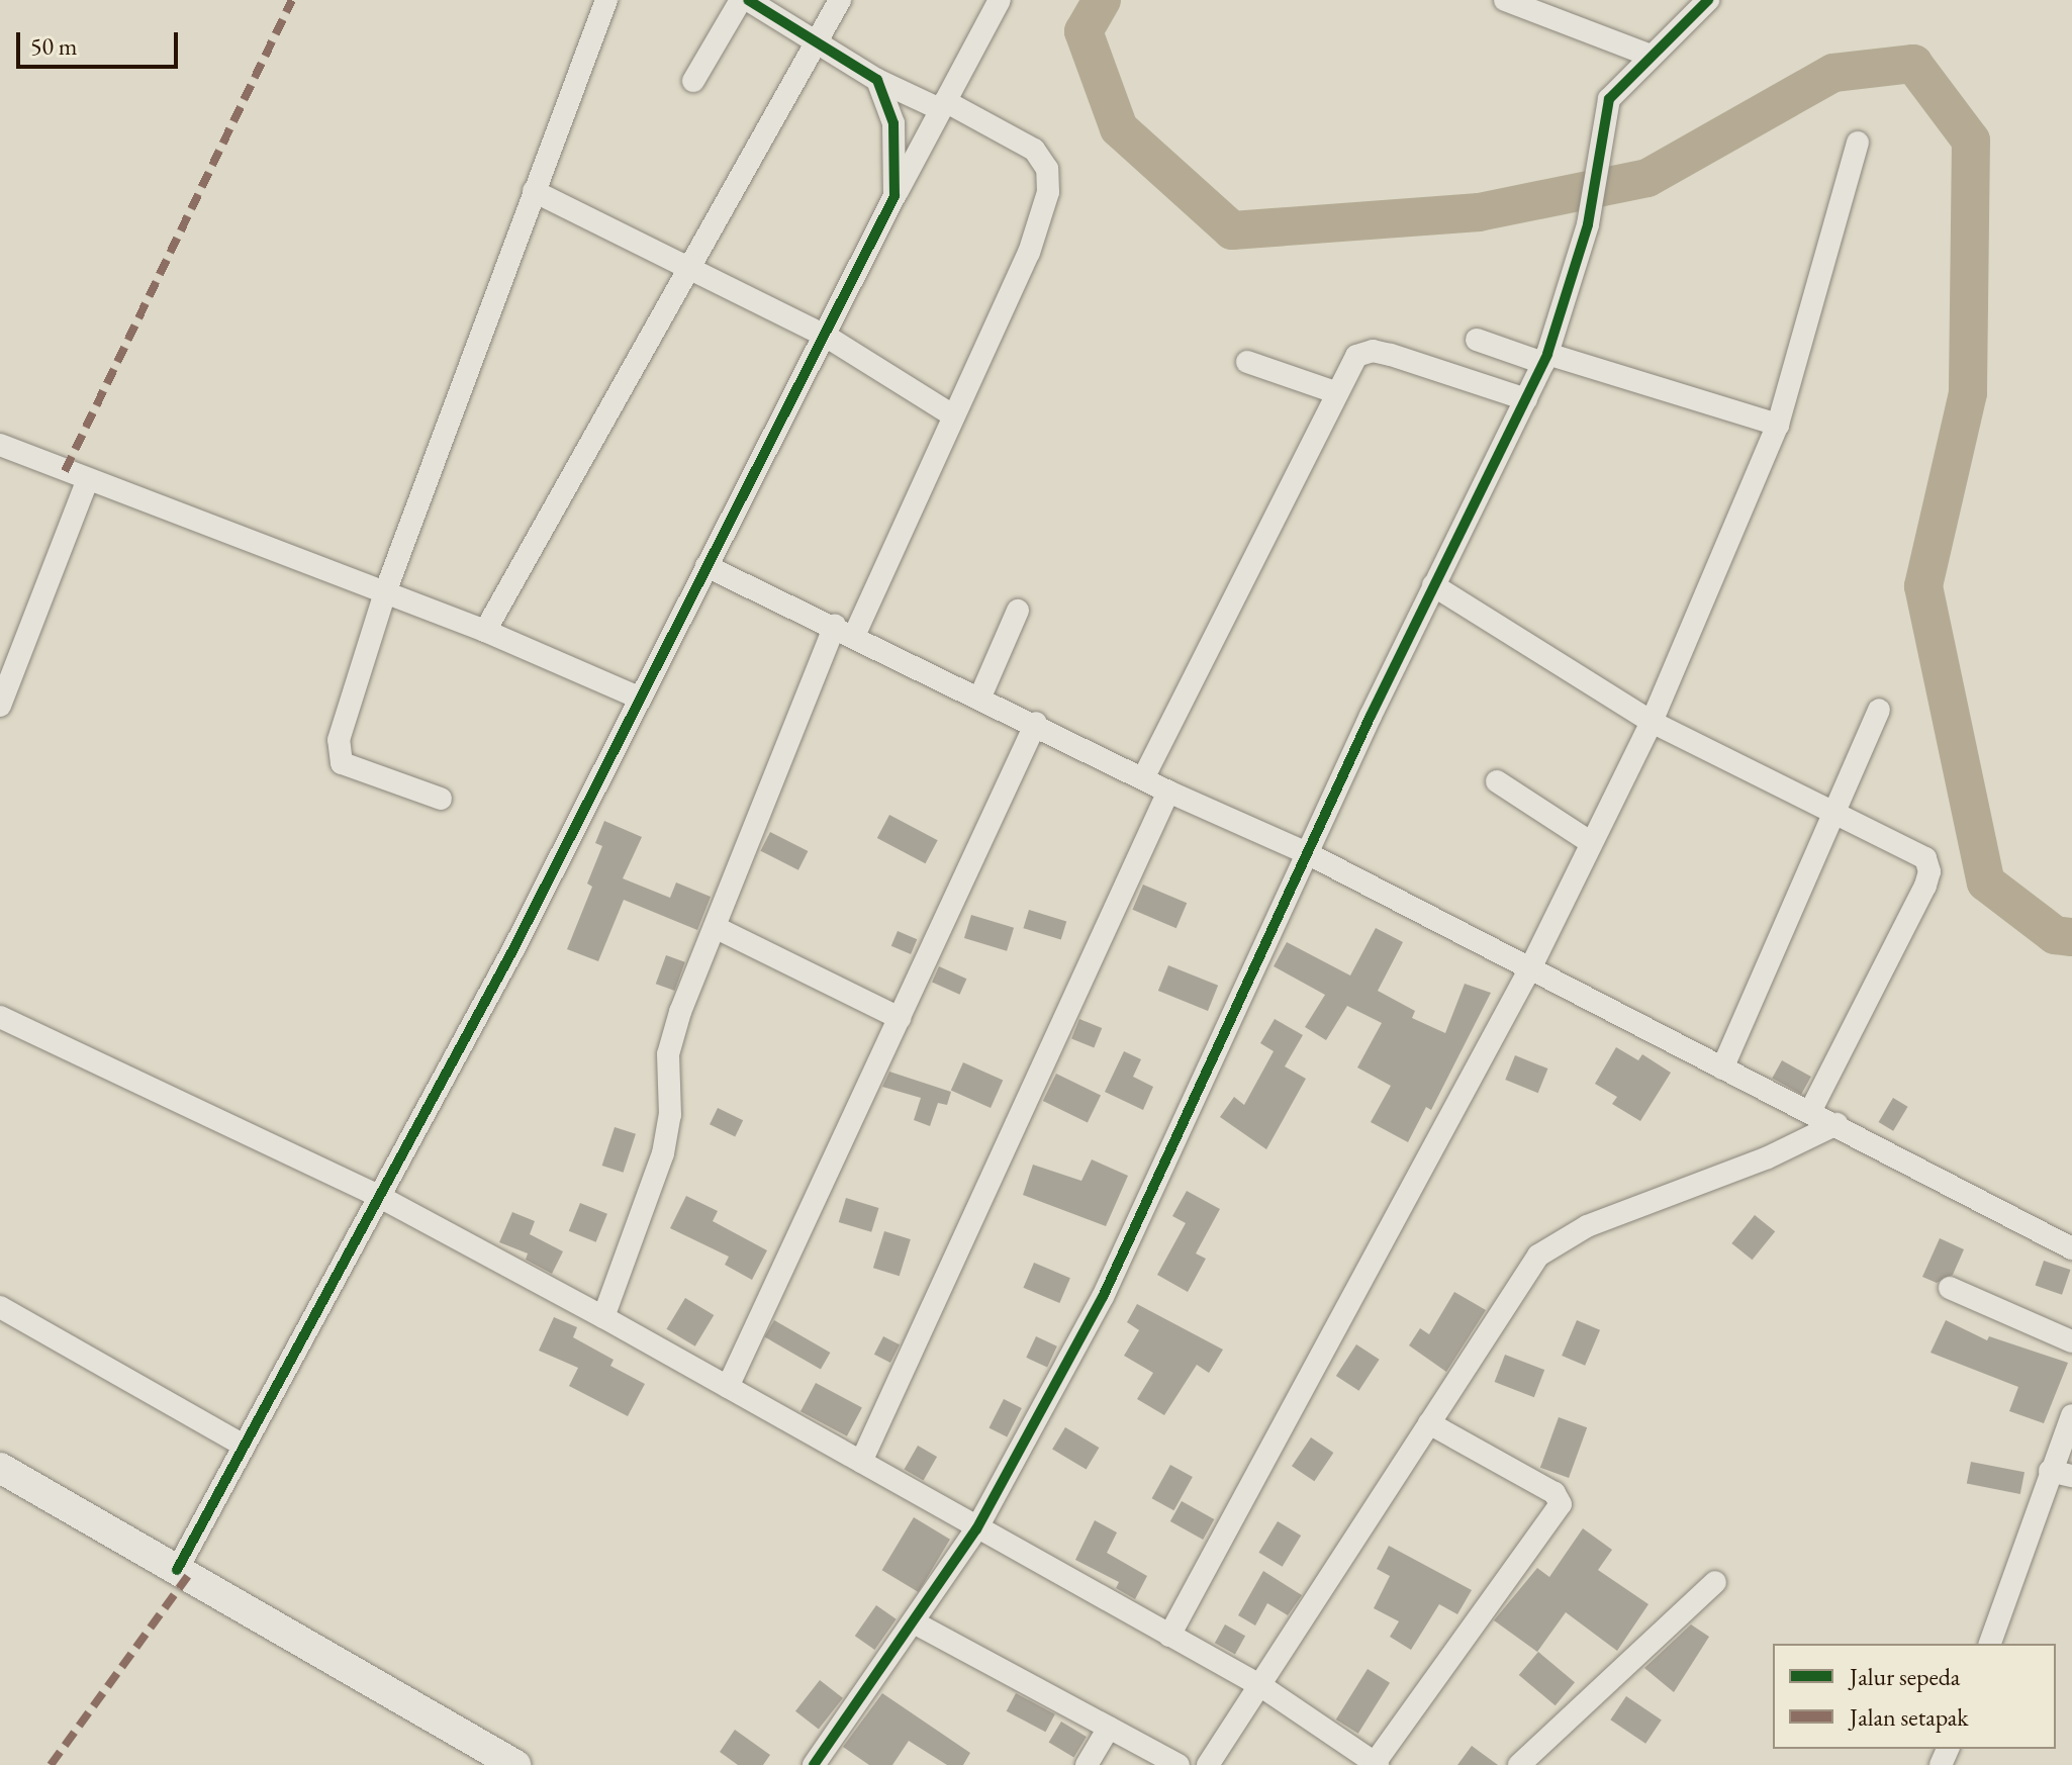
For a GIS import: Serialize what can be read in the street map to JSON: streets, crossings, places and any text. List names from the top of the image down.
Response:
{
  "legend": ["Jalur sepeda", "Jalan setapak"],
  "scale_bar": "50 m"
}
